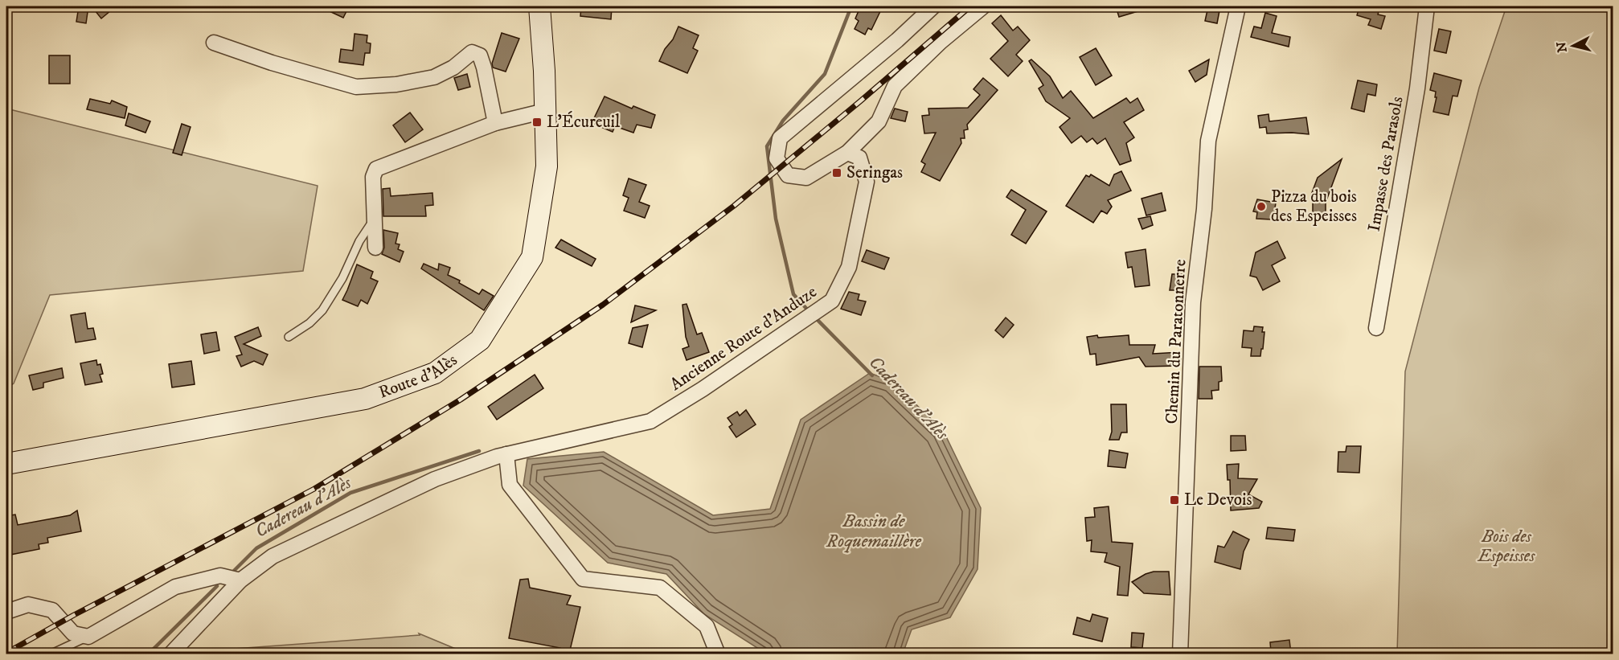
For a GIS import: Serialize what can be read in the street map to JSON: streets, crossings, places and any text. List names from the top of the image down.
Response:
{
  "streets": {
    "main road": ["Route d'Alès"],
    "street": ["Impasse des Parasols", "Ancienne Route d'Anduze", "Chemin du Paratonnerre"]
  },
  "water": ["Cadereau d'Alès", "Bassin de Roquemaillère"],
  "parks": ["Bois des Espeisses"],
  "places": {
    "transit": ["L'Écureuil", "Seringas", "Le Devois"],
    "other": ["Pizza du bois des Espeisses"]
  },
  "north": "left"
}
